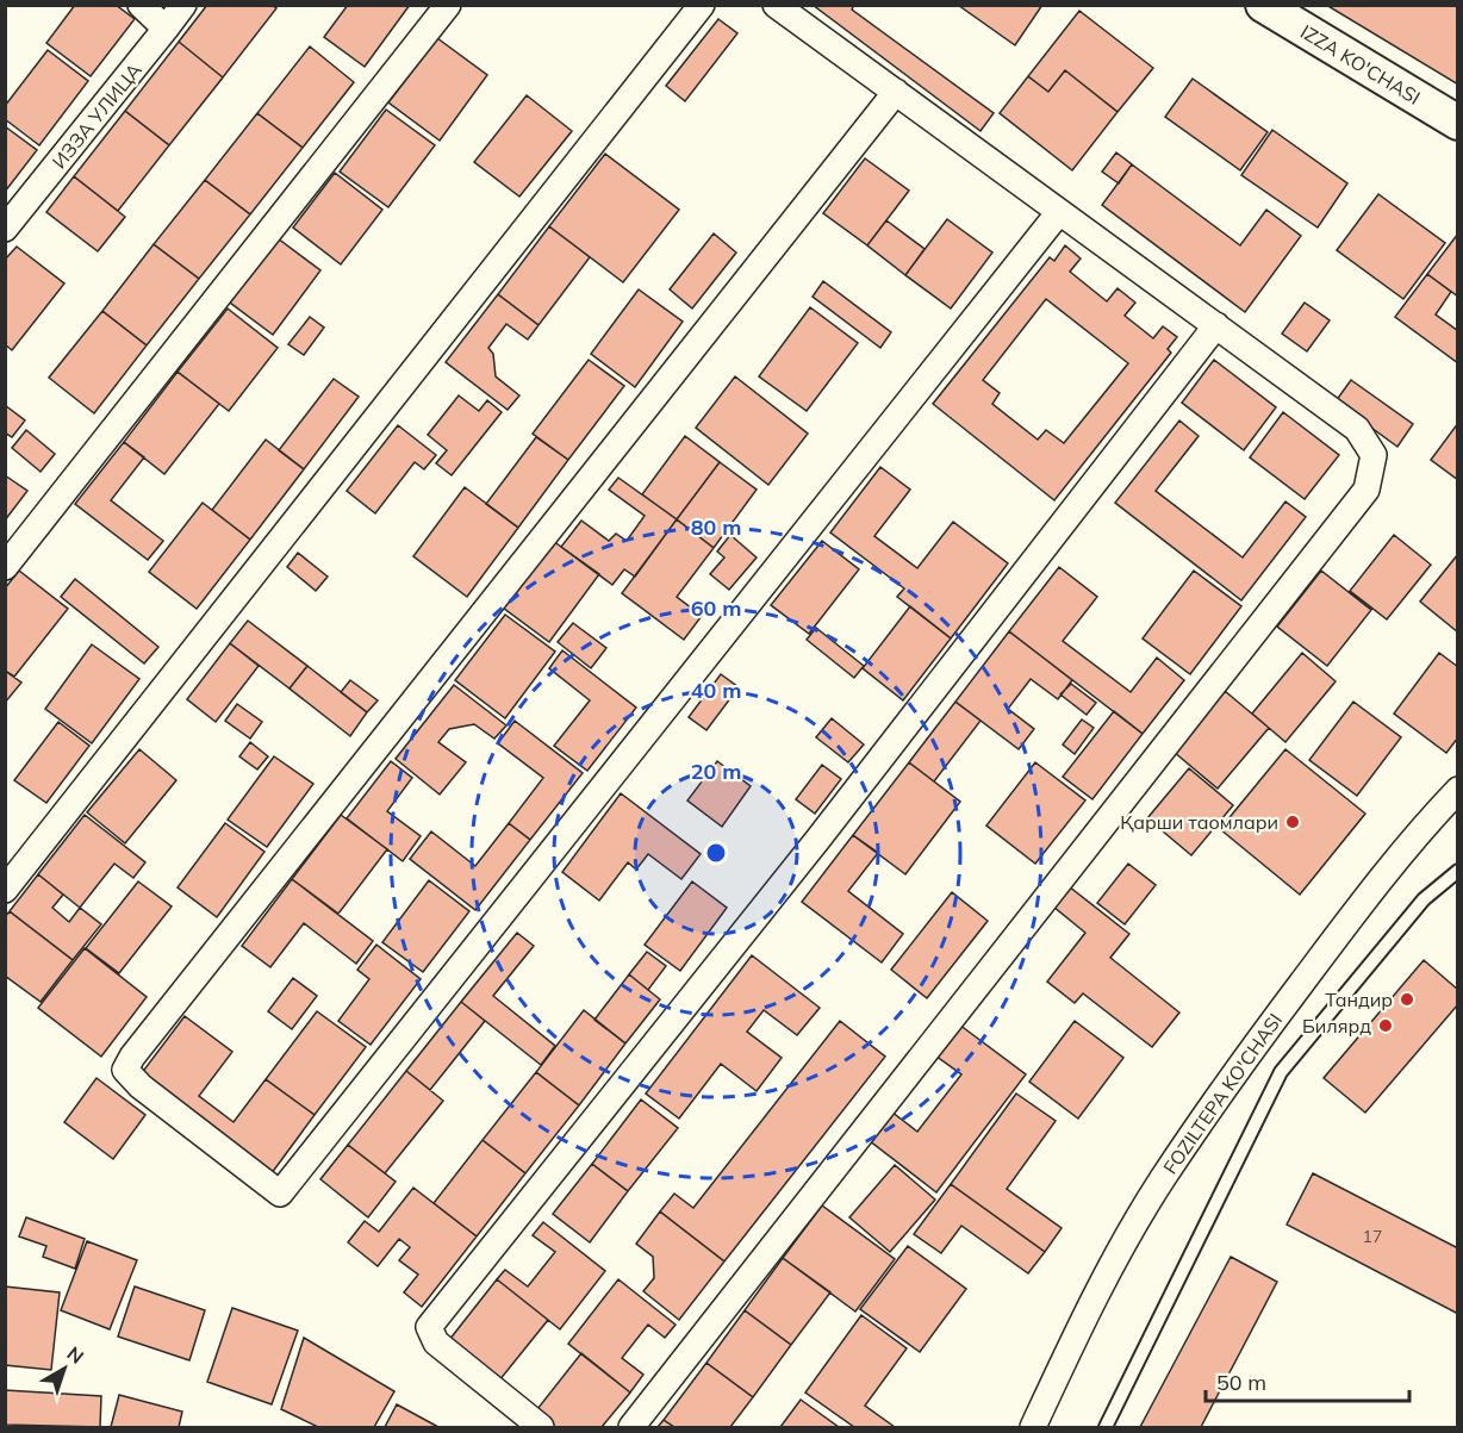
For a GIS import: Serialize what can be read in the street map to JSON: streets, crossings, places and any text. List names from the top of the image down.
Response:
{
  "streets": {
    "main road": ["IZZA KO'CHASI"],
    "street": ["ИЗЗА УЛИЦА", "FOZILTEPA KO'CHASI"]
  },
  "places": ["Қарши таомлари", "Тандир", "Билярд"],
  "house_numbers": ["17"],
  "scale_bar": "50 m",
  "north": "top right",
  "rings": [
    "80 m",
    "60 m",
    "40 m",
    "20 m"
  ]
}
